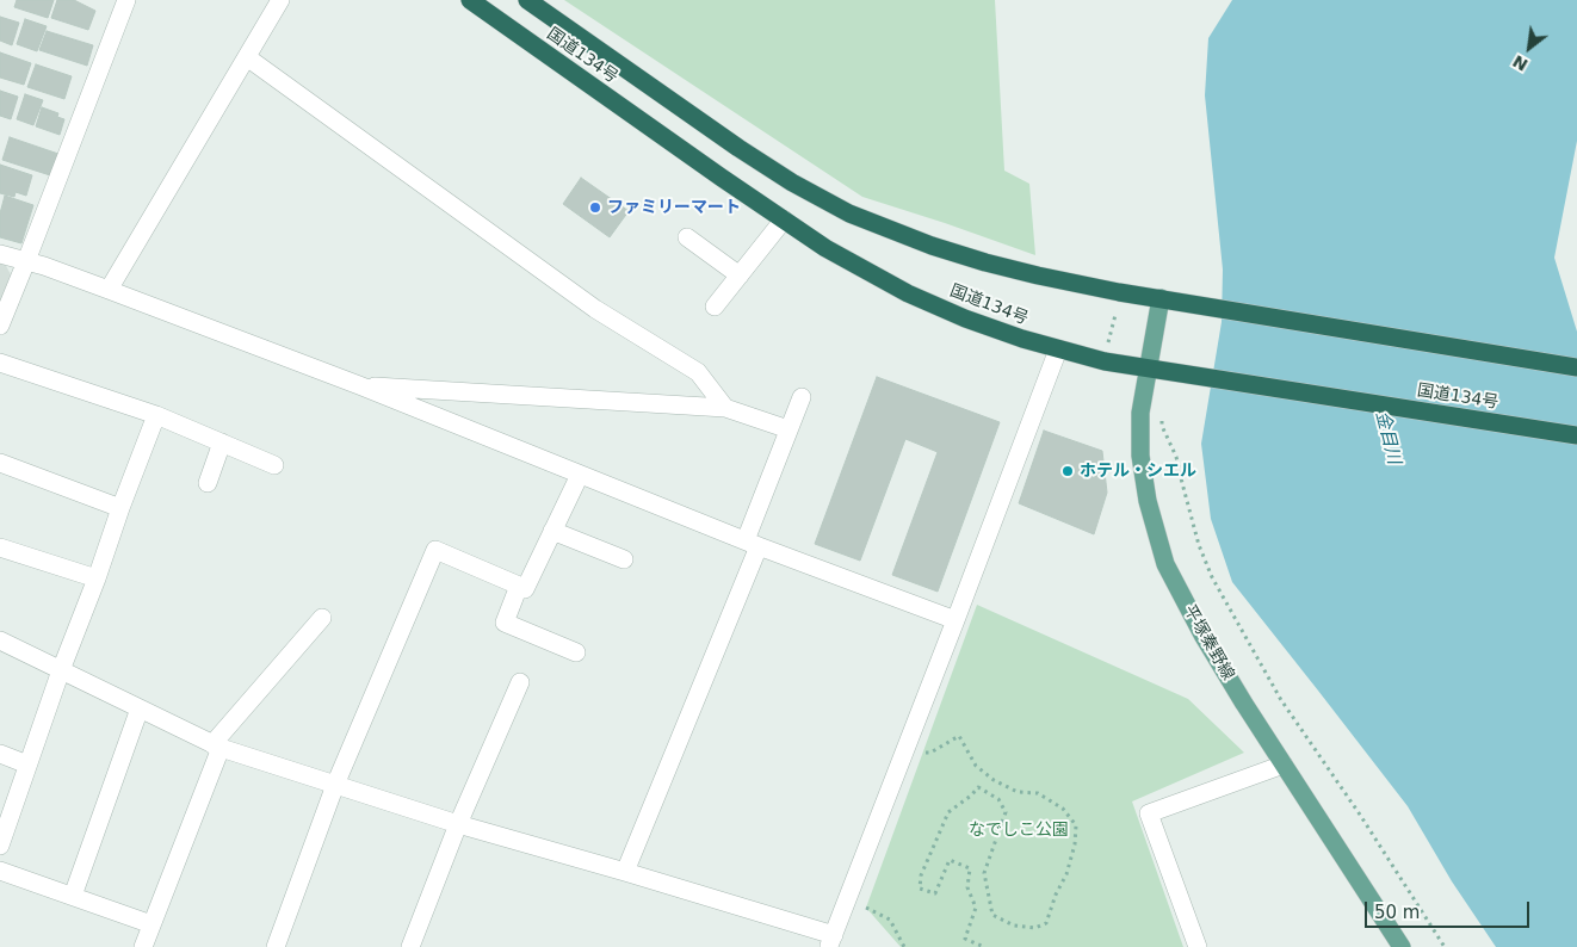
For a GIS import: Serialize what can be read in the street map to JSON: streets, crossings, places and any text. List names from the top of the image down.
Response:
{
  "streets": {
    "highway": ["国道134号"],
    "main road": ["平塚秦野線"]
  },
  "crossings": [
    ["国道134号", "平塚秦野線"]
  ],
  "water": ["金目川"],
  "parks": ["なでしこ公園"],
  "places": ["ファミリーマート", "ホテル・シエル"],
  "scale_bar": "50 m",
  "north": "bottom left"
}
